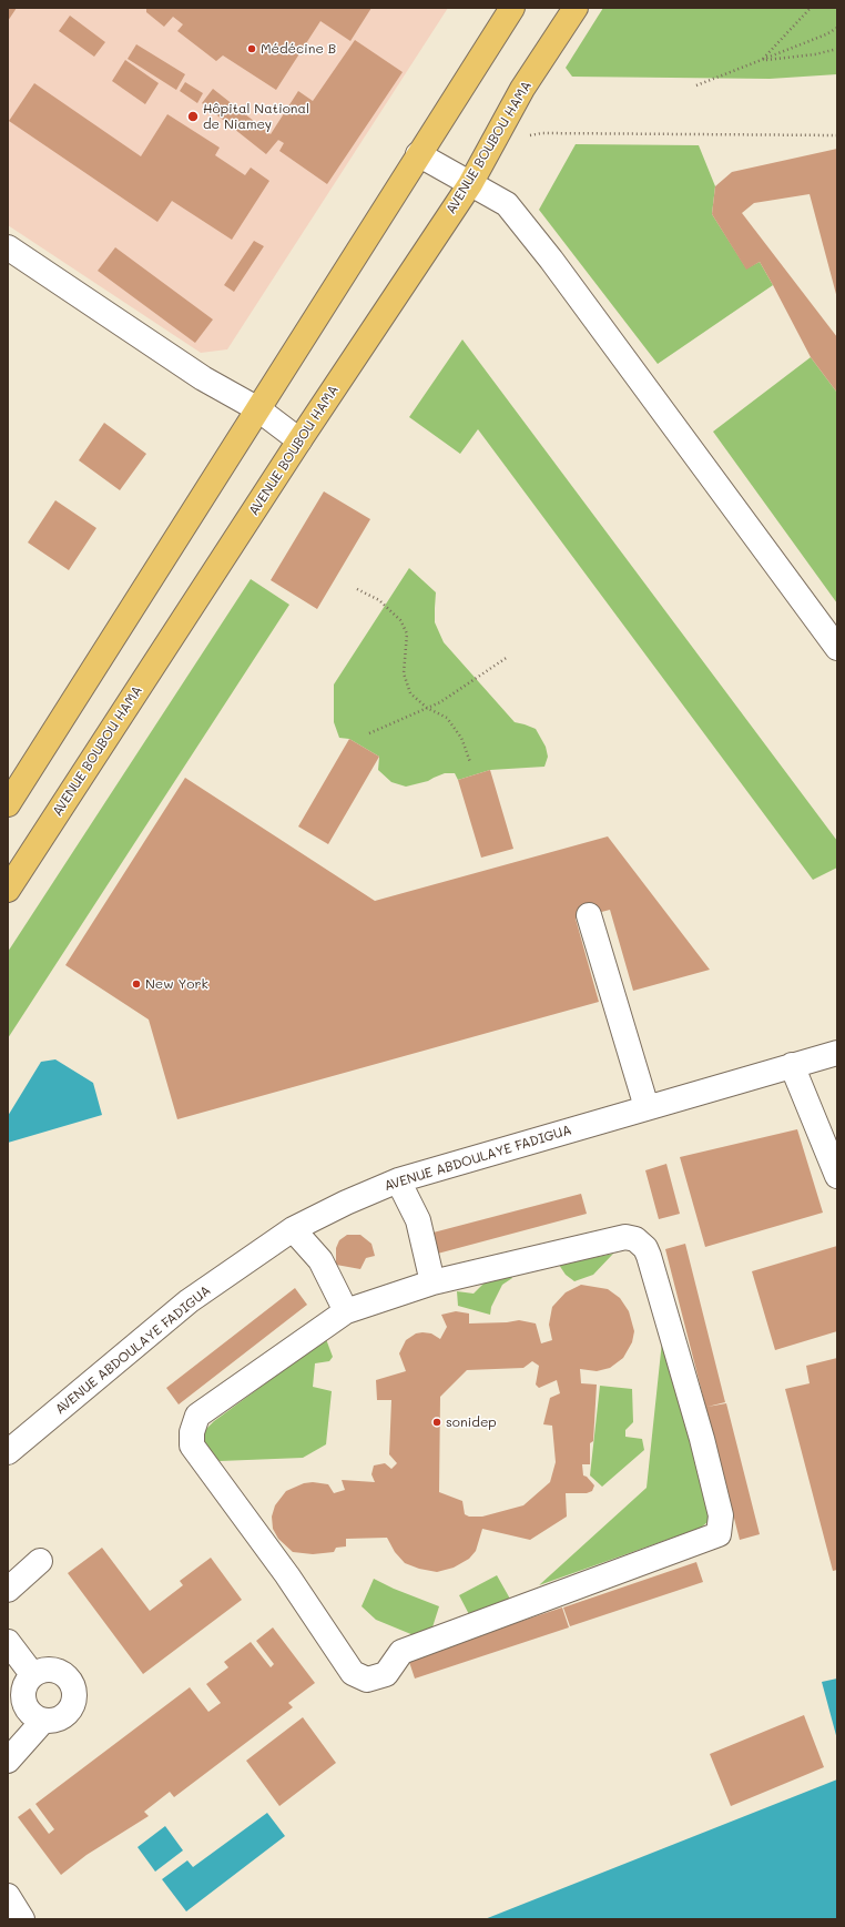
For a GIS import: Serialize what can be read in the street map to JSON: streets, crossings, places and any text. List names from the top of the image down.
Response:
{
  "streets": {
    "main road": ["AVENUE BOUBOU HAMA"],
    "street": ["AVENUE ABDOULAYE FADIGUA"]
  },
  "places": [
    "Médécine B",
    "Hôpital National de Niamey",
    "New York",
    "sonidep"
  ]
}
